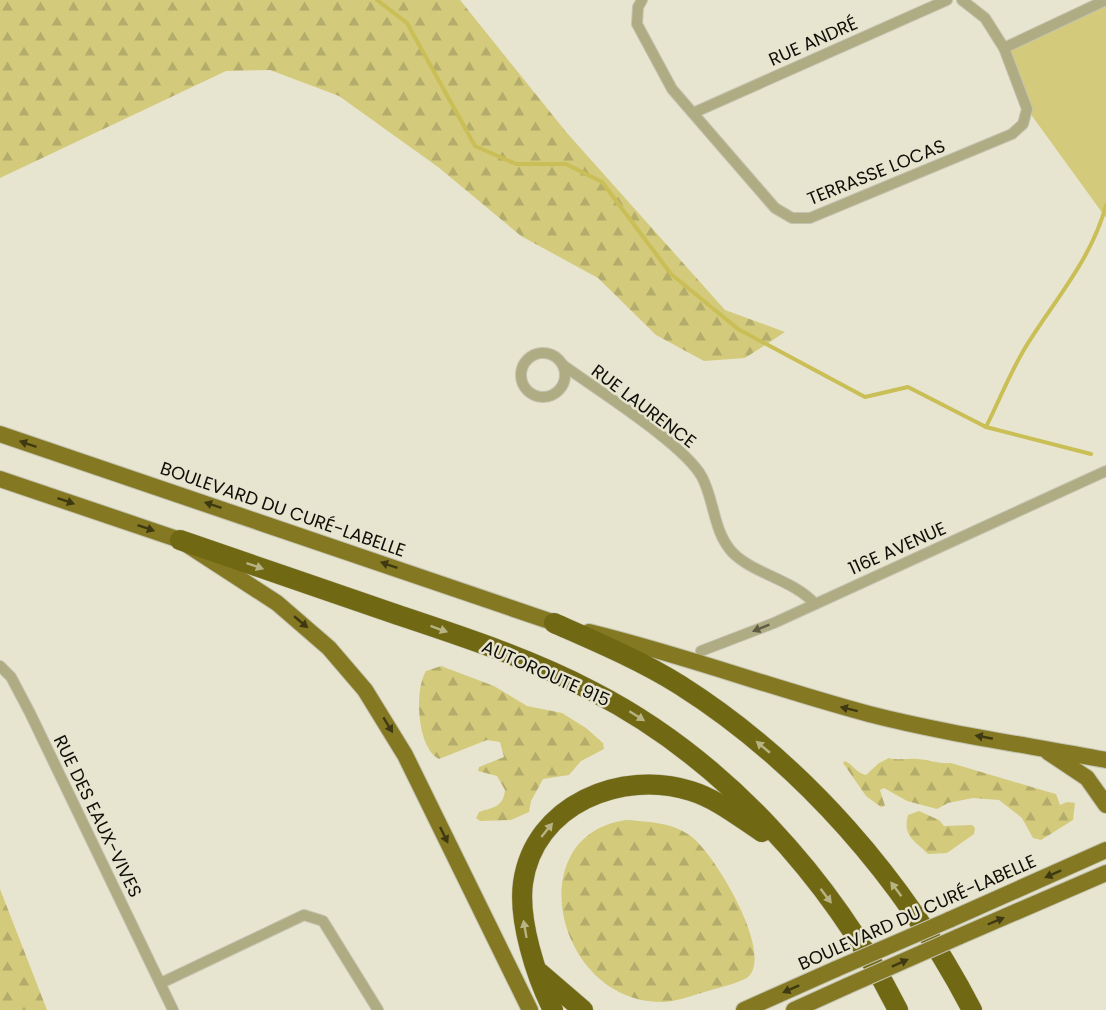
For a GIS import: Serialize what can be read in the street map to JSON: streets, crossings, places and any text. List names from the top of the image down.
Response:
{
  "streets": {
    "highway": ["AUTOROUTE 915"],
    "main road": ["BOULEVARD DU CURÉ-LABELLE"],
    "street": [
      "RUE ANDRÉ",
      "TERRASSE LOCAS",
      "RUE LAURENCE",
      "116E AVENUE",
      "RUE DES EAUX-VIVES"
    ]
  },
  "crossings": [
    ["RUE ANDRÉ", "TERRASSE LOCAS"],
    ["RUE LAURENCE", "116E AVENUE"]
  ],
  "one_way": ["BOULEVARD DU CURÉ-LABELLE"]
}
